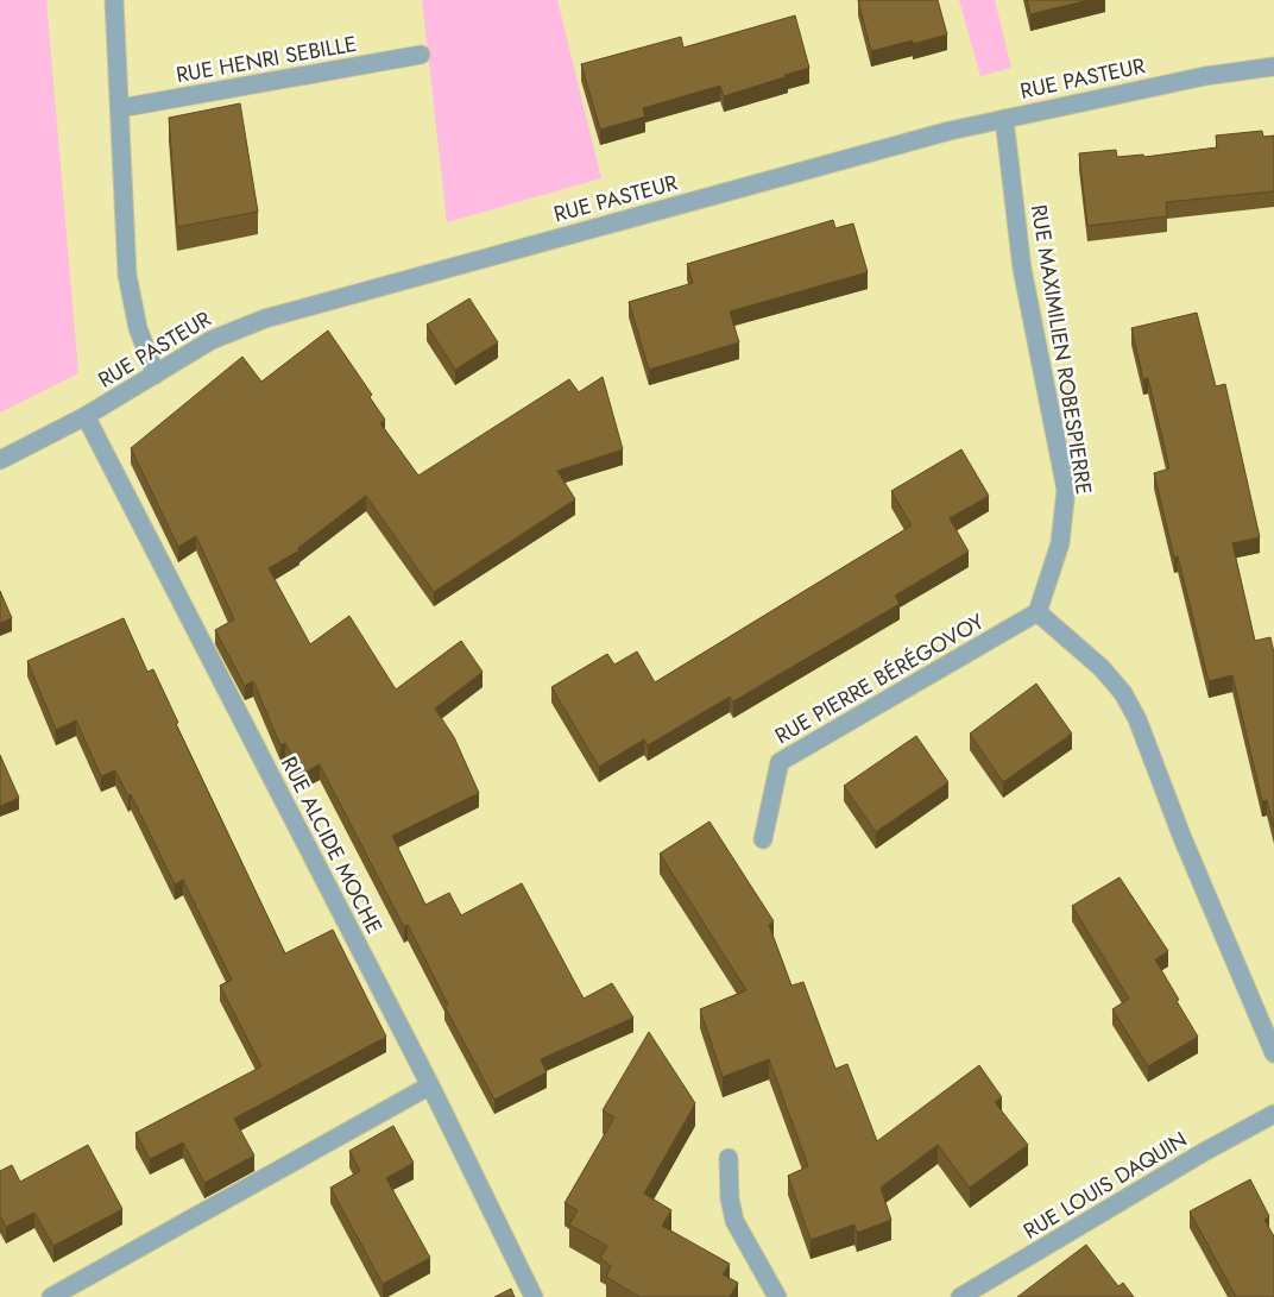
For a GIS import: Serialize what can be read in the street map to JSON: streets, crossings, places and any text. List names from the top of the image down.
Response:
{
  "streets": {
    "street": [
      "RUE HENRI SEBILLE",
      "RUE PASTEUR",
      "RUE MAXIMILIEN ROBESPIERRE",
      "RUE PIERRE BÉRÉGOVOY",
      "RUE ALCIDE MOCHE",
      "RUE LOUIS DAQUIN"
    ]
  },
  "crossings": [
    ["RUE PASTEUR", "RUE MAXIMILIEN ROBESPIERRE"],
    ["RUE PASTEUR", "RUE ALCIDE MOCHE"],
    ["RUE MAXIMILIEN ROBESPIERRE", "RUE PIERRE BÉRÉGOVOY"]
  ]
}
